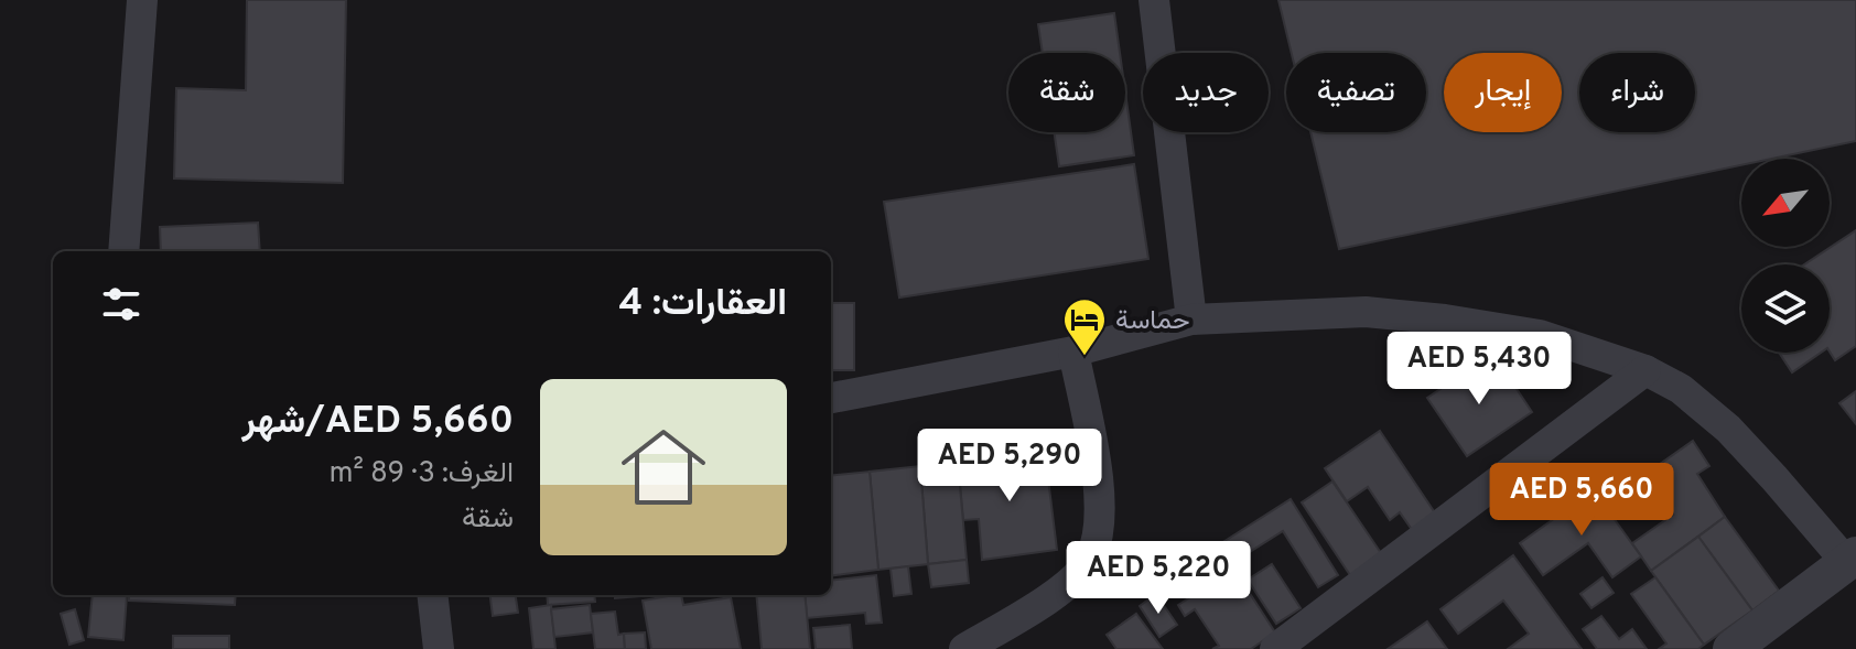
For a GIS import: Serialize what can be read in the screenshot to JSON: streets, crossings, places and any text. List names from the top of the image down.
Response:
{
  "places": {
    "hotel": ["حماسة"]
  },
  "north": "bottom left",
  "page": {
    "chip": [
      "شراء",
      "إيجار",
      "تصفية",
      "جديد",
      "شقة"
    ],
    "heading": "العقارات: 4",
    "price": [
      "AED 5,430",
      "AED 5,290",
      "AED 5,660",
      "AED 5,220"
    ],
    "list": [
      {
        "name": "AED 5,660/شهر",
        "note": "الغرف: 3 · 89 m² · شقة"
      }
    ]
  }
}
